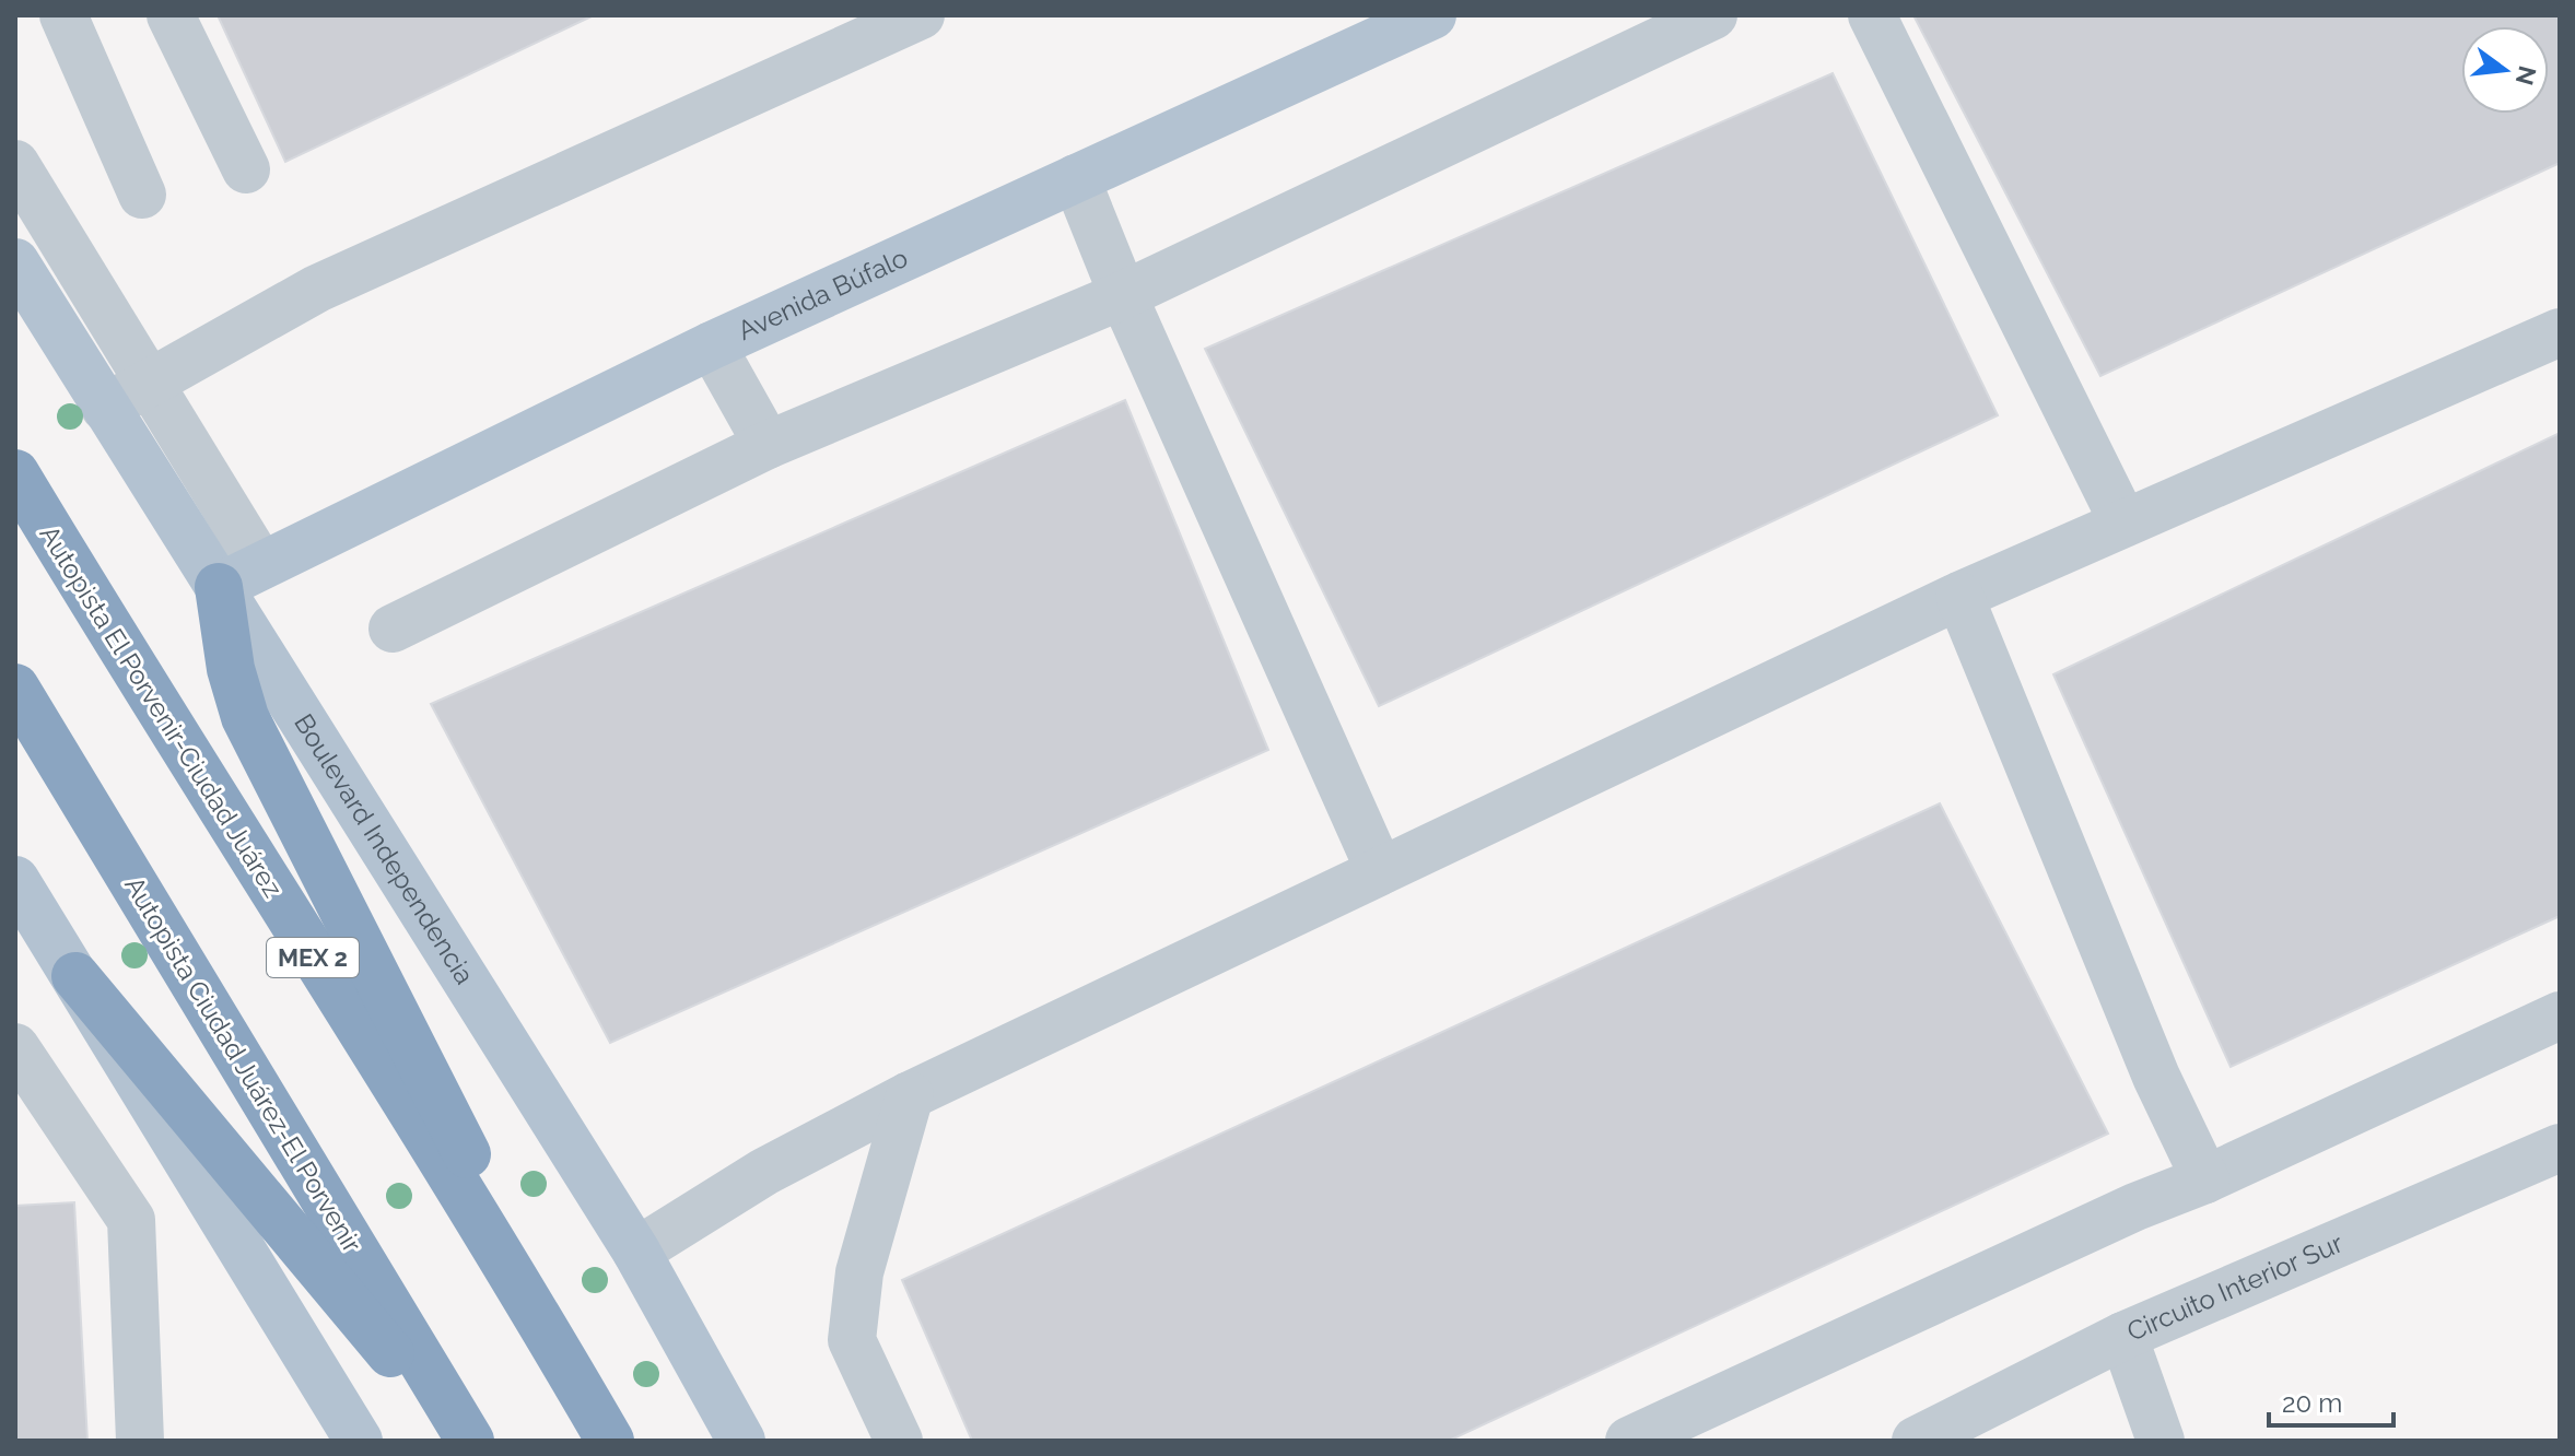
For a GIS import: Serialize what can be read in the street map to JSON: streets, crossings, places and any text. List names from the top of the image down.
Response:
{
  "streets": {
    "highway": ["Autopista El Porvenir-Ciudad Juárez", "MEX 2", "Autopista Ciudad Juárez-El Porvenir"],
    "main road": ["Avenida Búfalo", "Boulevard Independencia"],
    "street": ["Circuito Interior Sur"]
  },
  "crossings": [
    ["Avenida Búfalo", "Boulevard Independencia"]
  ],
  "scale_bar": "20 m",
  "north": "right"
}
